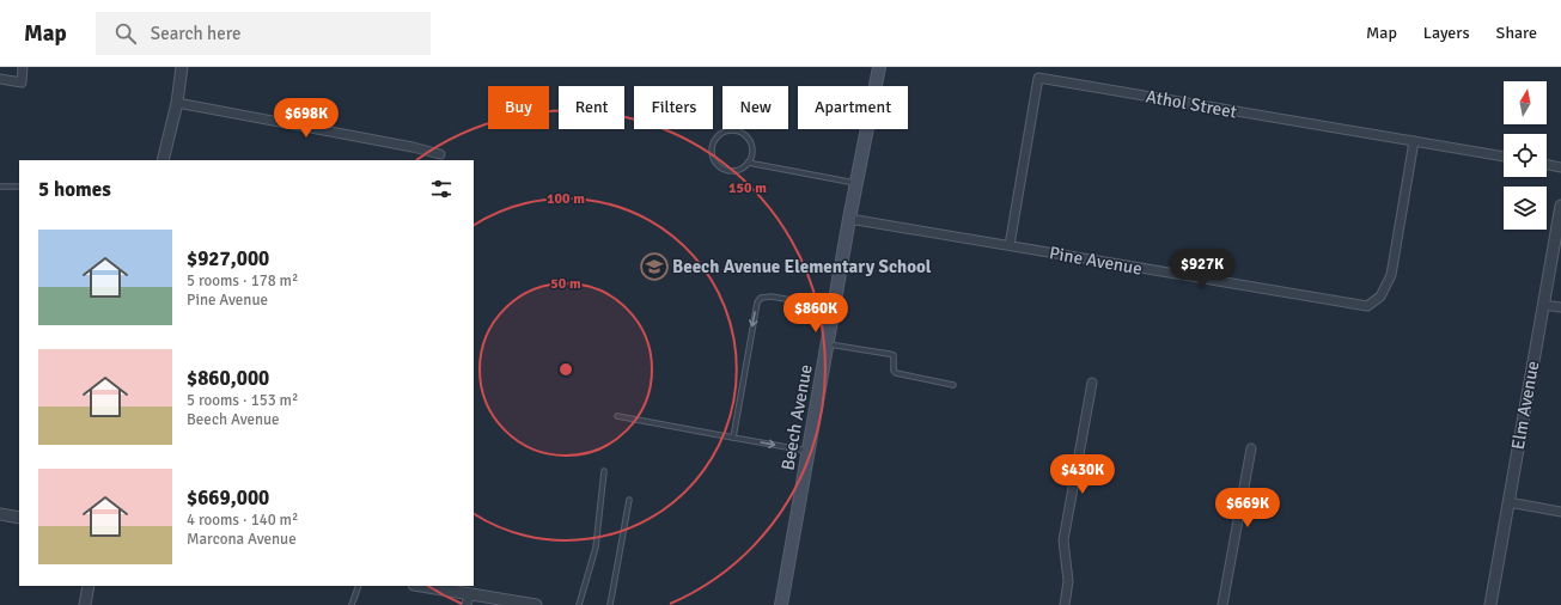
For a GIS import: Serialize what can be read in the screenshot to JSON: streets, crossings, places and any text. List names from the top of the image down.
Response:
{
  "streets": {
    "main road": ["Beech Avenue"],
    "street": ["Athol Street", "Pine Avenue", "Elm Avenue"]
  },
  "crossings": [
    ["Athol Street", "Pine Avenue"],
    ["Pine Avenue", "Beech Avenue"]
  ],
  "places": {
    "school or university": ["Beech Avenue Elementary School"]
  },
  "north": "top",
  "page": {
    "header": "Map",
    "search": "Search here",
    "nav": ["Map", "Layers", "Share"],
    "chip": [
      "Buy",
      "Rent",
      "Filters",
      "New",
      "Apartment"
    ],
    "price": [
      "$698K",
      "$927K",
      "$860K",
      "$430K",
      "$669K"
    ],
    "heading": "5 homes",
    "list": [
      {
        "name": "$927,000",
        "note": "5 rooms · 178 m² · Pine Avenue"
      },
      {
        "name": "$860,000",
        "note": "5 rooms · 153 m² · Beech Avenue"
      },
      {
        "name": "$669,000",
        "note": "4 rooms · 140 m² · Marcona Avenue"
      }
    ]
  },
  "rings": ["150 m", "100 m", "50 m"]
}
